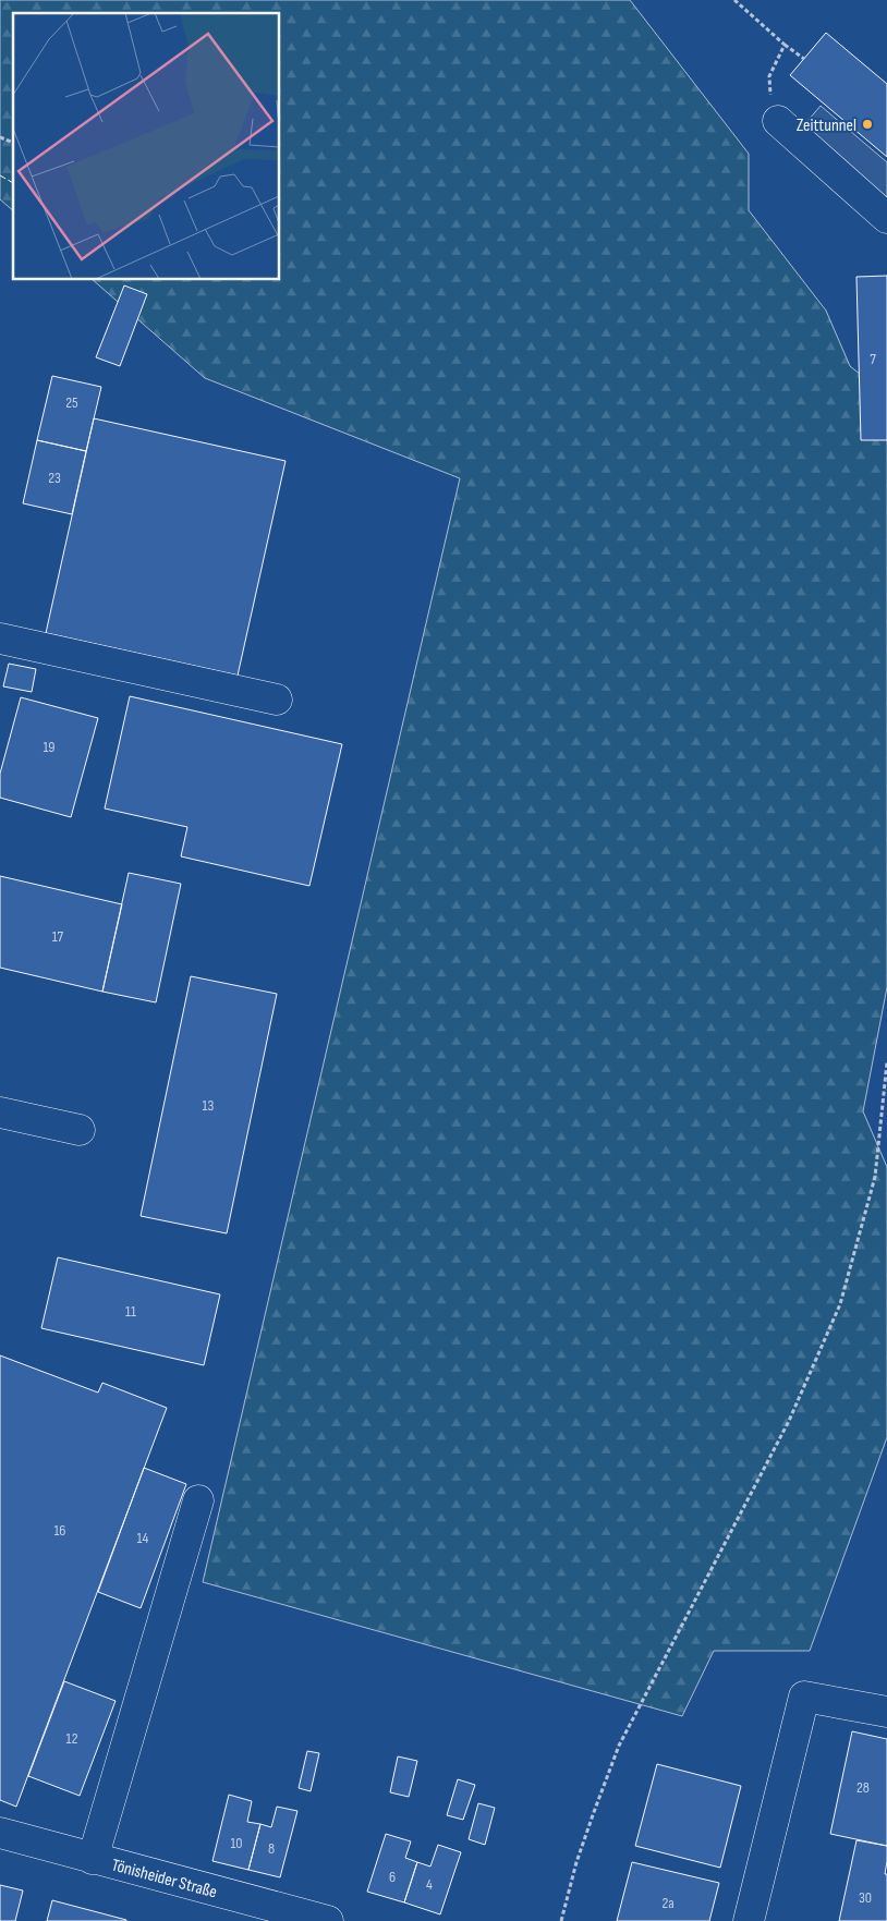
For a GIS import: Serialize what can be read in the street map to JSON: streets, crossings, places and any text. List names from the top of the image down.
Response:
{
  "streets": {
    "street": ["Tönisheider Straße"]
  },
  "places": ["Zeittunnel"],
  "house_numbers": [
    "7",
    "25",
    "23",
    "19",
    "17",
    "13",
    "11",
    "16",
    "14",
    "12",
    "28",
    "10",
    "8",
    "6",
    "4",
    "30",
    "2a"
  ]
}
